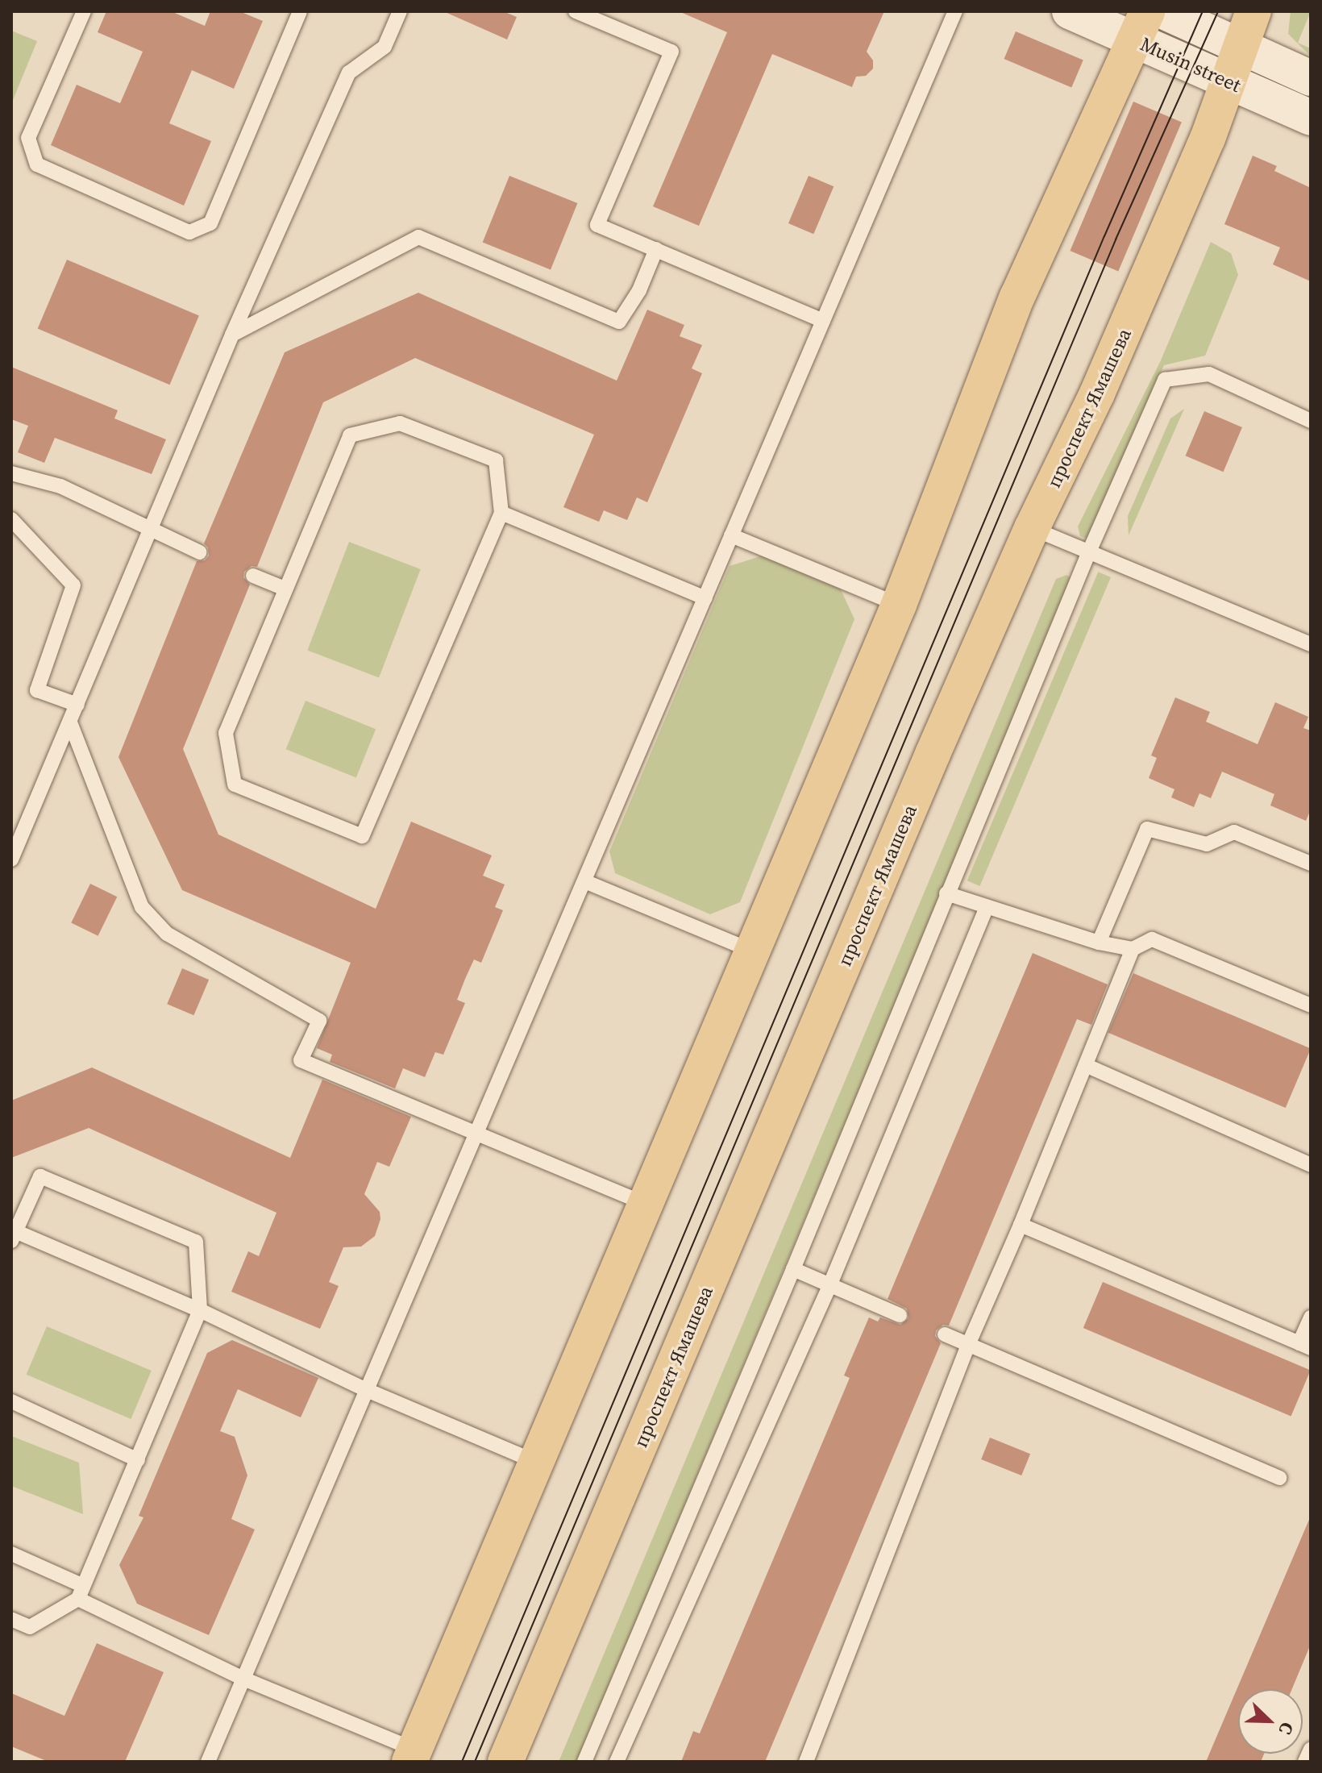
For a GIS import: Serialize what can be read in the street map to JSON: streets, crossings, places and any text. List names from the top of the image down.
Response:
{
  "streets": {
    "main road": ["проспект Ямашева"],
    "street": ["Musin street"]
  },
  "crossings": [
    ["Musin street", "проспект Ямашева"]
  ],
  "north": "bottom right"
}
